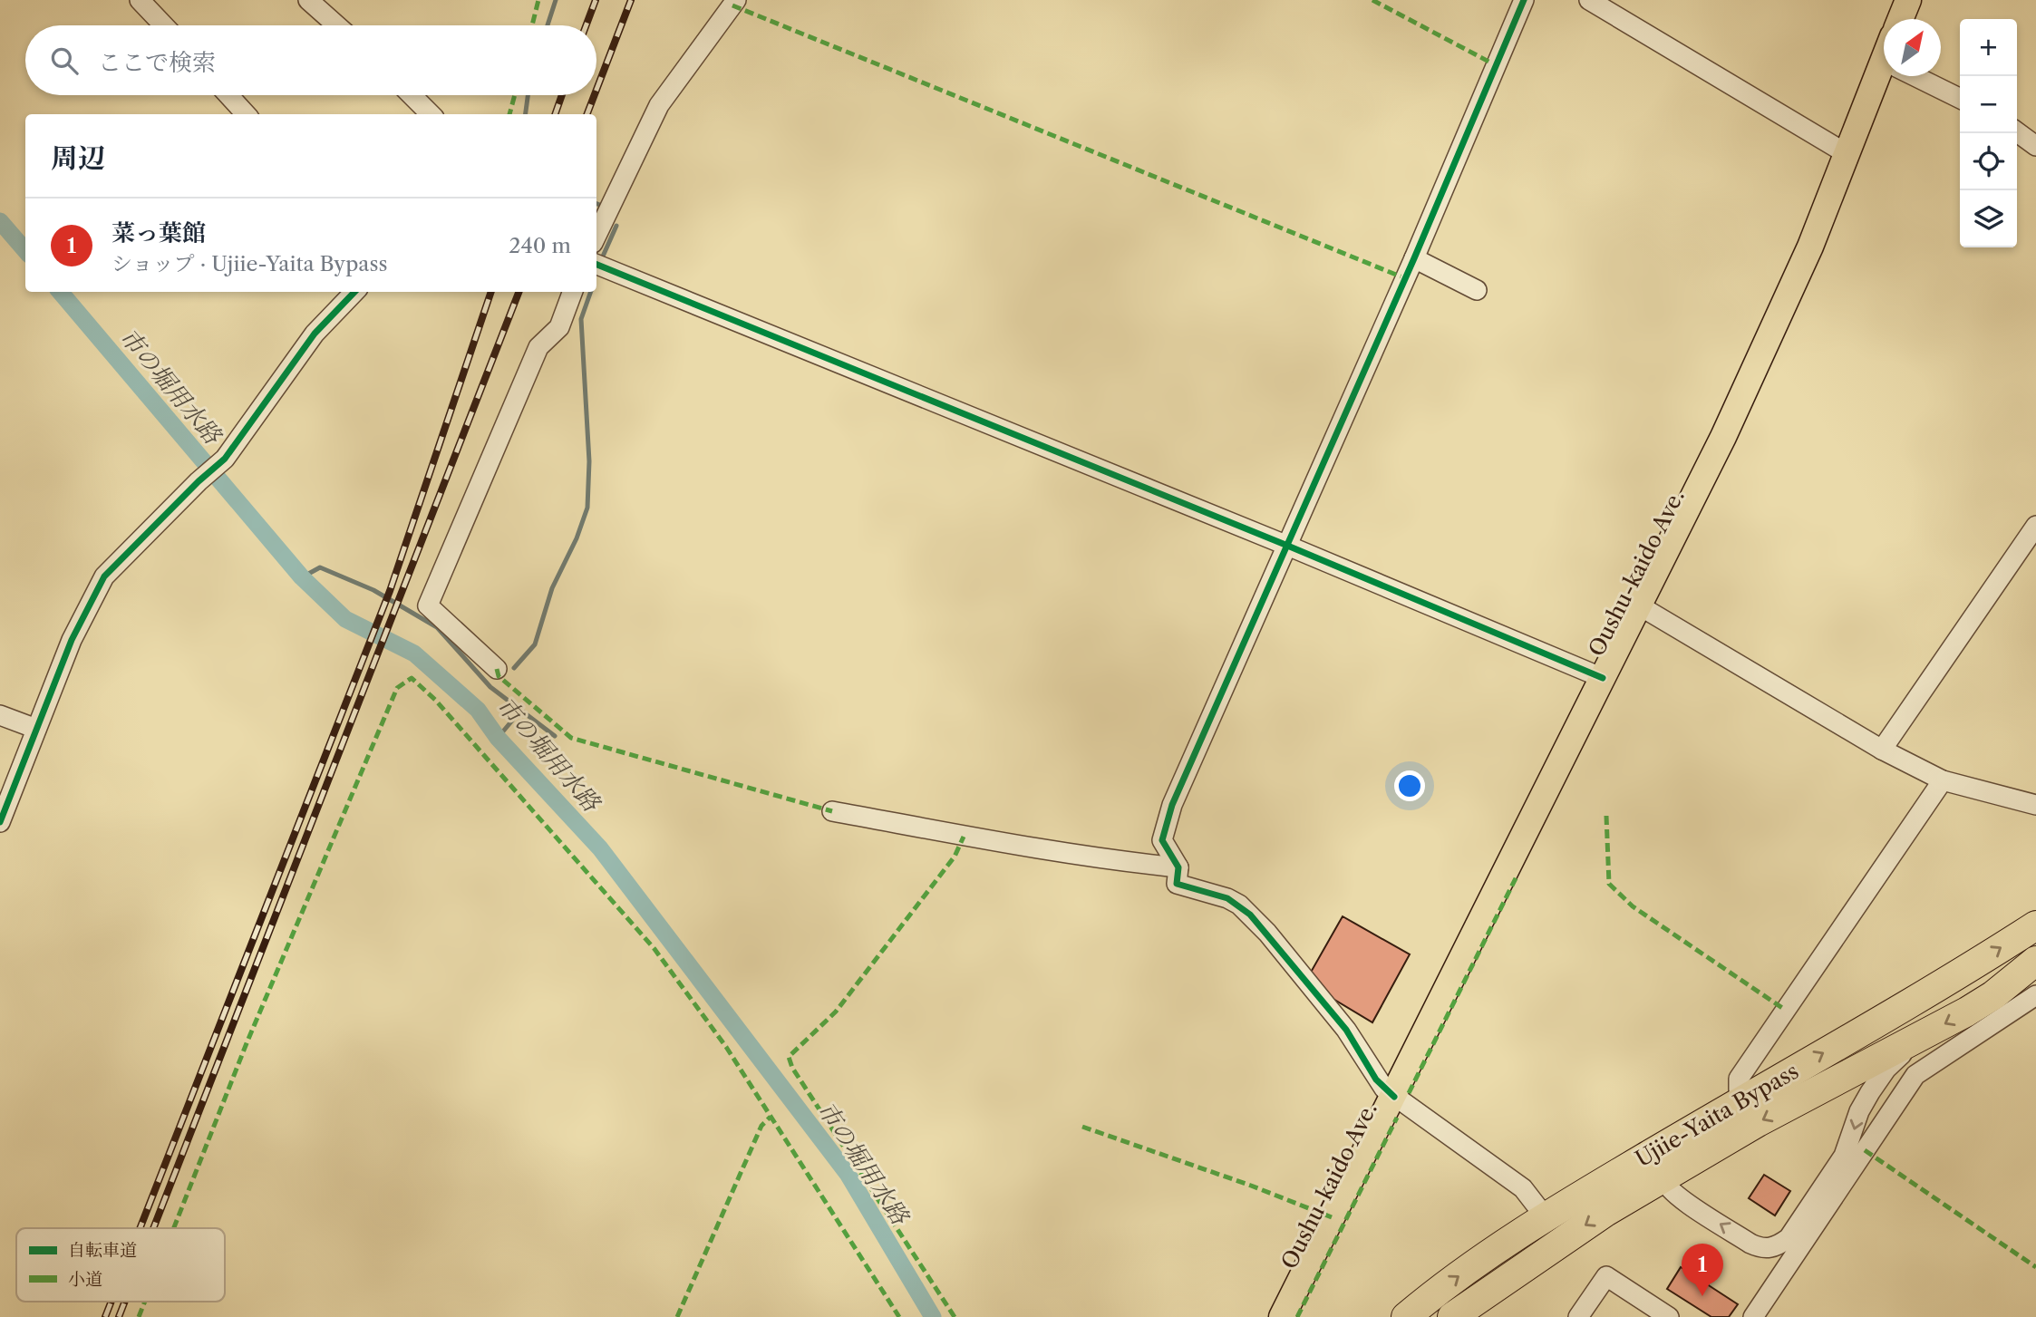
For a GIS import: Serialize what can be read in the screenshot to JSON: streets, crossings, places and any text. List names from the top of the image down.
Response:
{
  "streets": {
    "highway": ["Ujiie-Yaita Bypass"],
    "main road": ["Oushu-kaido Ave."]
  },
  "water": ["市の堀用水路"],
  "legend": ["自転車道", "小道"],
  "north": "top right",
  "page": {
    "map_buttons": ["+", "−"],
    "search": "ここで検索",
    "heading": "周辺",
    "list": [
      {
        "mark": "1",
        "name": "菜っ葉館",
        "note": "ショップ · Ujiie-Yaita Bypass",
        "value": "240 m"
      }
    ],
    "pins": "1"
  }
}
